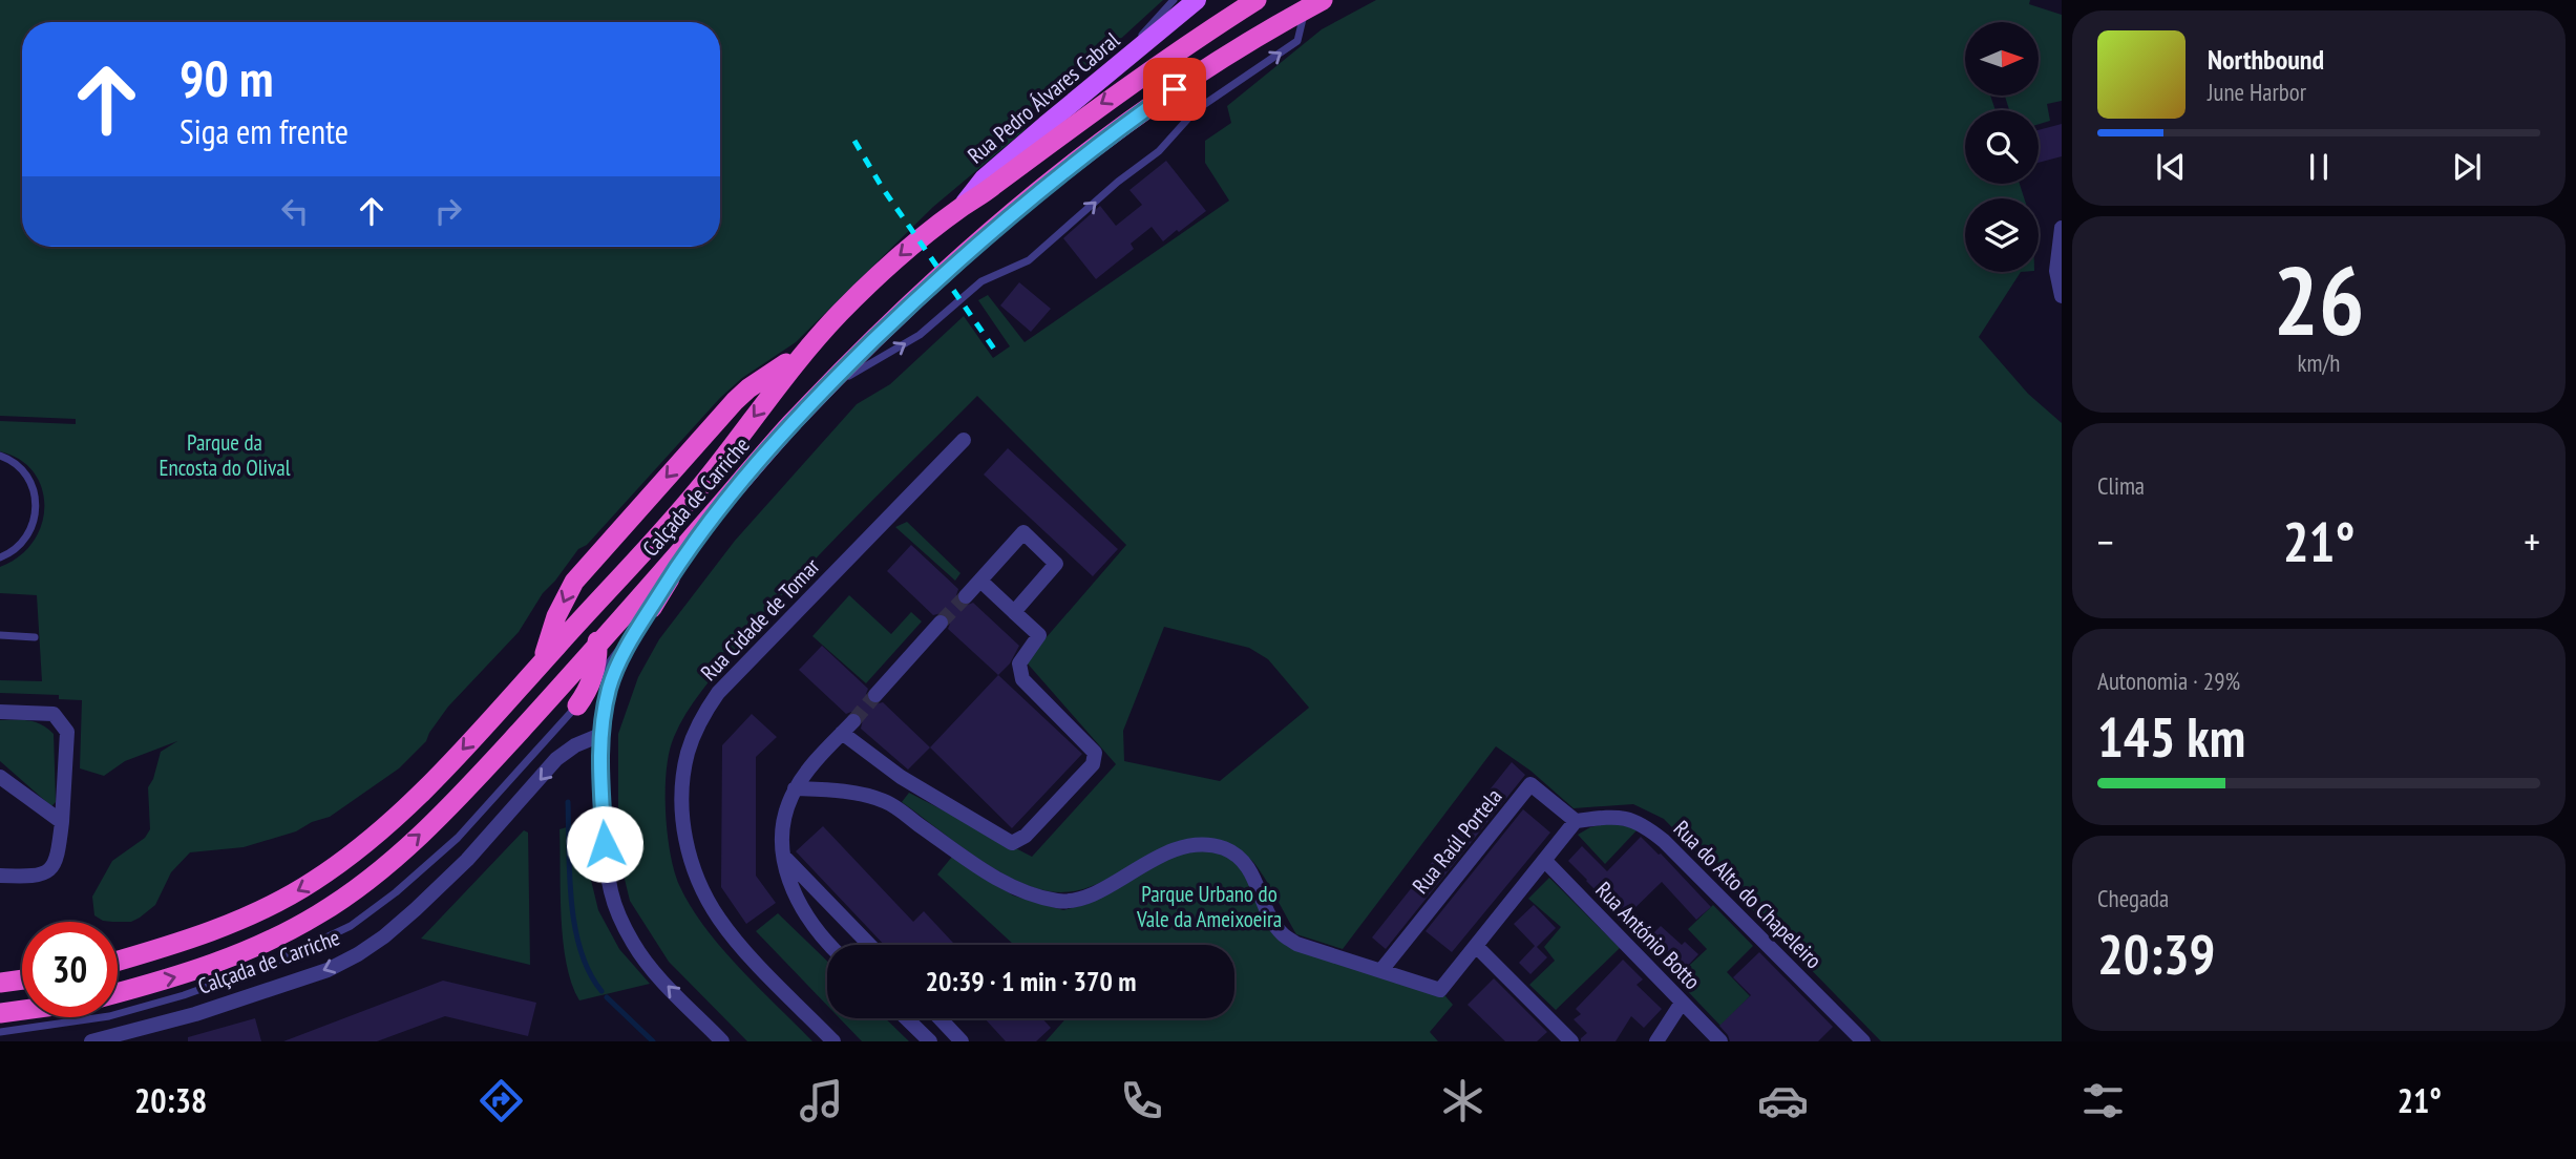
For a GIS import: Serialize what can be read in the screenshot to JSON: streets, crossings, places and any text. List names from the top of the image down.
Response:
{
  "streets": {
    "highway": ["Calçada de Carriche"],
    "main road": ["Rua Pedro Álvares Cabral"],
    "street": [
      "Rua Cidade de Tomar",
      "Rua Raúl Portela",
      "Rua do Alto do Chapeleiro",
      "Rua António Botto"
    ]
  },
  "crossings": [
    ["Rua Pedro Álvares Cabral", "Calçada de Carriche"],
    ["Rua Raúl Portela", "Rua do Alto do Chapeleiro"]
  ],
  "parks": ["Parque da Encosta do Olival", "Parque Urbano do Vale da Ameixoeira"],
  "north": "right",
  "page": {
    "turn": ["90 m", "Siga em frente"],
    "song": ["Northbound", "June Harbor"],
    "tile": [
      ["26", "km/h"],
      "Clima",
      ["Autonomia · 29%", "145 km"],
      ["Chegada", "20:39"]
    ],
    "heat": ["−", "21°", "+"],
    "limit": "30",
    "trip": "20:39 · 1 min · 370 m",
    "tabs": ["20:38", "21°"]
  }
}
